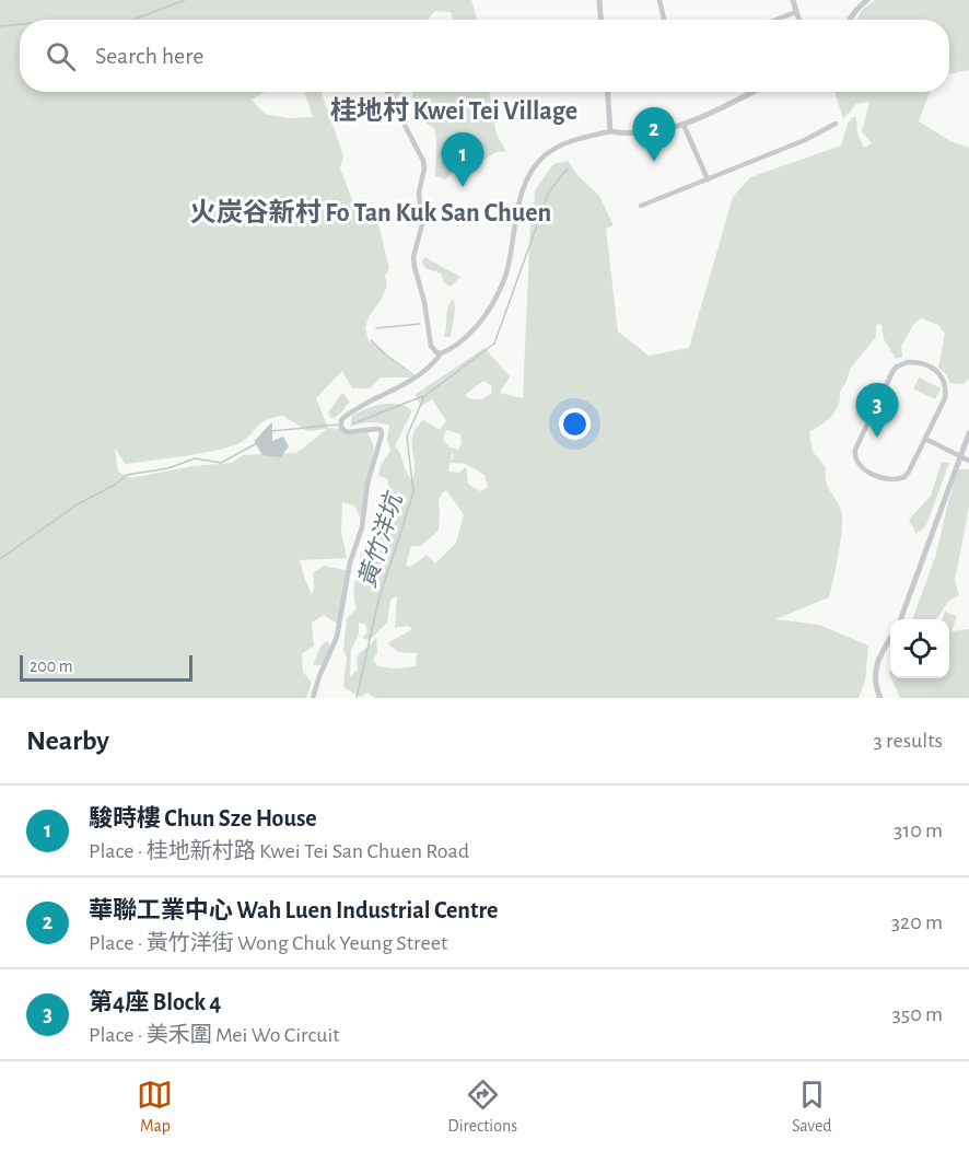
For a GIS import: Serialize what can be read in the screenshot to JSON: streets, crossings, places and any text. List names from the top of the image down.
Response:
{
  "districts": ["桂地村 Kwei Tei Village", "火炭谷新村 Fo Tan Kuk San Chuen"],
  "water": ["黃竹洋坑"],
  "scale_bar": "200 m",
  "page": {
    "search": "Search here",
    "pins": ["2", "1", "3"],
    "scale": "200 m",
    "heading": ["Nearby", "3 results"],
    "list": [
      {
        "mark": "1",
        "name": "駿時樓 Chun Sze House",
        "note": "Place · 桂地新村路 Kwei Tei San Chuen Road",
        "value": "310 m"
      },
      {
        "mark": "2",
        "name": "華聯工業中心 Wah Luen Industrial Centre",
        "note": "Place · 黃竹洋街 Wong Chuk Yeung Street",
        "value": "320 m"
      },
      {
        "mark": "3",
        "name": "第4座 Block 4",
        "note": "Place · 美禾圍 Mei Wo Circuit",
        "value": "350 m"
      }
    ],
    "nav": ["Map", "Directions", "Saved"]
  }
}
